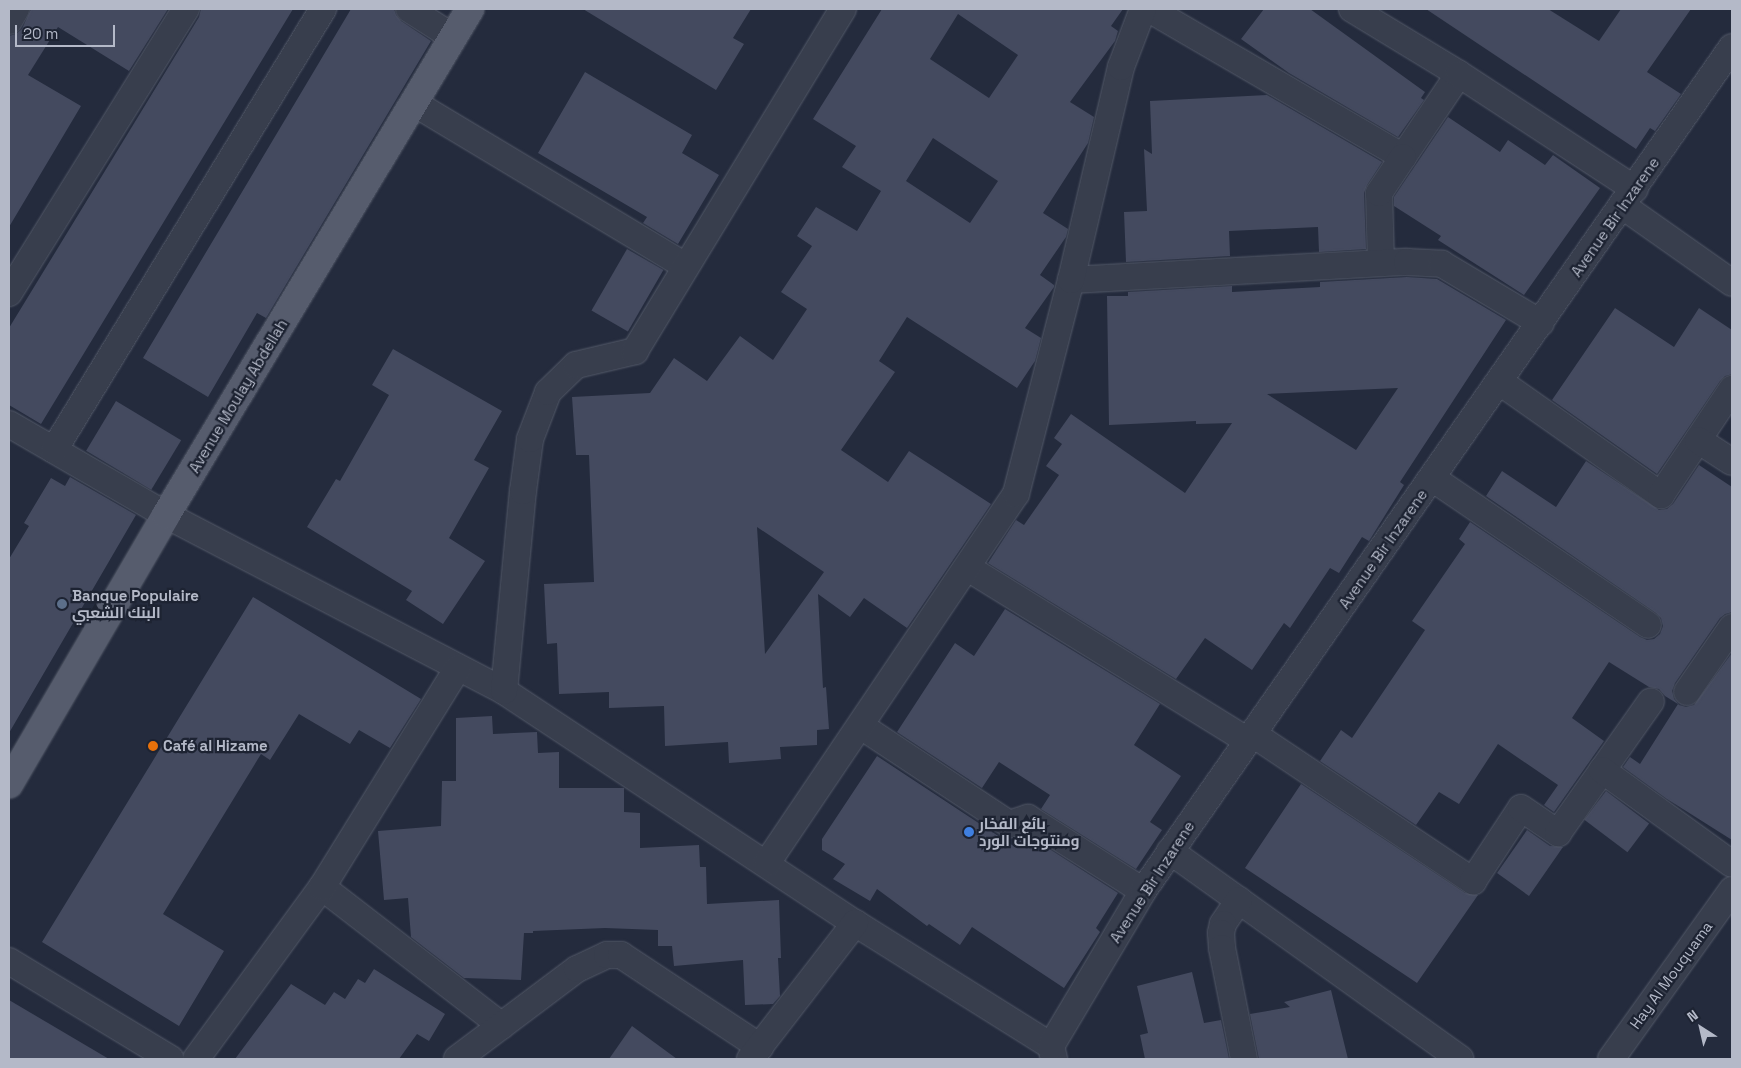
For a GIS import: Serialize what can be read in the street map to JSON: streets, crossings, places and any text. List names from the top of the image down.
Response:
{
  "streets": {
    "main road": ["Avenue Moulay Abdellah"],
    "street": ["Avenue Bir Inzarene", "Hay Al Mouquama"]
  },
  "places": ["Banque Populaire البنك الشعبي", "Café al Hizame", "بائع الفخار ومنتوجات الورد"],
  "scale_bar": "20 m",
  "north": "top left"
}
